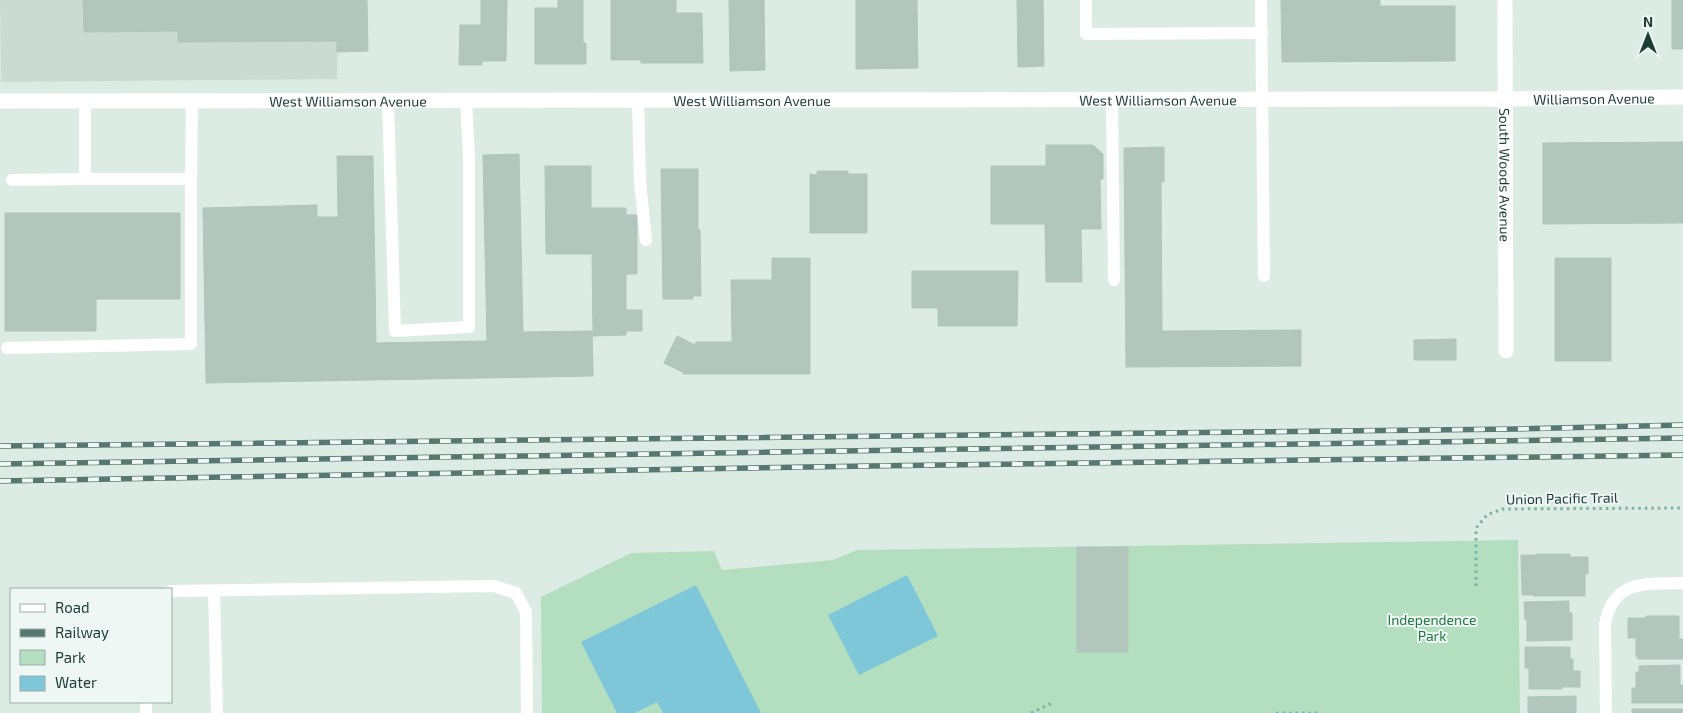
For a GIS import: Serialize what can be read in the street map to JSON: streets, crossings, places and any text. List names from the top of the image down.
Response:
{
  "streets": {
    "street": ["Williamson Avenue", "West Williamson Avenue", "South Woods Avenue"],
    "path": ["Union Pacific Trail"]
  },
  "crossings": [
    ["Williamson Avenue", "West Williamson Avenue"],
    ["Williamson Avenue", "South Woods Avenue"],
    ["West Williamson Avenue", "South Woods Avenue"]
  ],
  "parks": ["Independence Park"],
  "legend": [
    "Road",
    "Railway",
    "Park",
    "Water"
  ],
  "north": "top"
}
